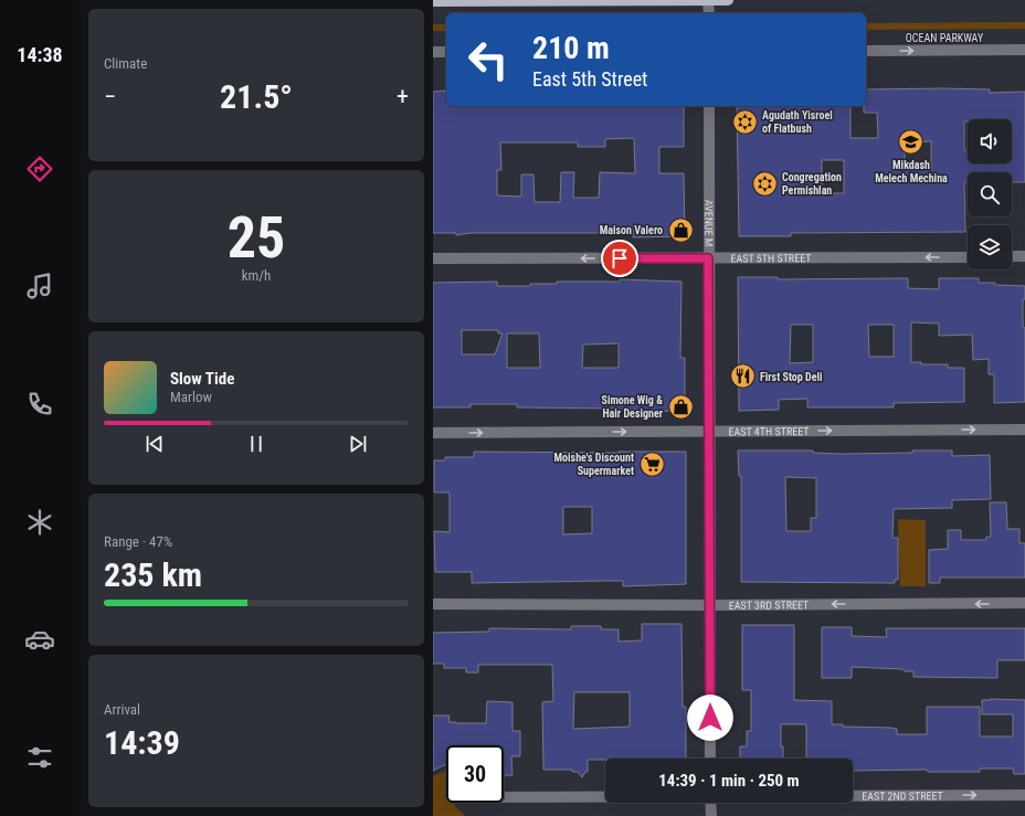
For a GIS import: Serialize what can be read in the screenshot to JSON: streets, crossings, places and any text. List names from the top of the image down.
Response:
{
  "streets": {
    "street": [
      "OCEAN PARKWAY",
      "AVENUE M",
      "EAST 5TH STREET",
      "EAST 4TH STREET",
      "EAST 3RD STREET",
      "EAST 2ND STREET"
    ]
  },
  "crossings": [
    ["AVENUE M", "EAST 5TH STREET"],
    ["AVENUE M", "EAST 4TH STREET"],
    ["AVENUE M", "EAST 3RD STREET"]
  ],
  "one_way": [
    "OCEAN PARKWAY",
    "EAST 5TH STREET",
    "EAST 4TH STREET",
    "EAST 3RD STREET",
    "EAST 2ND STREET"
  ],
  "places": {
    "synagogue": ["Agudath Yisroel of Flatbush", "Congregation Permishlan"],
    "school or university": ["Mikdash Melech Mechina"],
    "shop": ["Maison Valero", "Simone Wig & Hair Designer"],
    "restaurant": ["First Stop Deli"],
    "supermarket": ["Moishe's Discount Supermarket"]
  },
  "page": {
    "tabs": "14:38",
    "tile": [
      "Climate",
      ["25", "km/h"],
      ["Range · 47%", "235 km"],
      ["Arrival", "14:39"]
    ],
    "turn": ["210 m", "East 5th Street"],
    "heat": ["−", "21.5°", "+"],
    "song": ["Slow Tide", "Marlow"],
    "limit": "30",
    "trip": "14:39 · 1 min · 250 m"
  }
}
